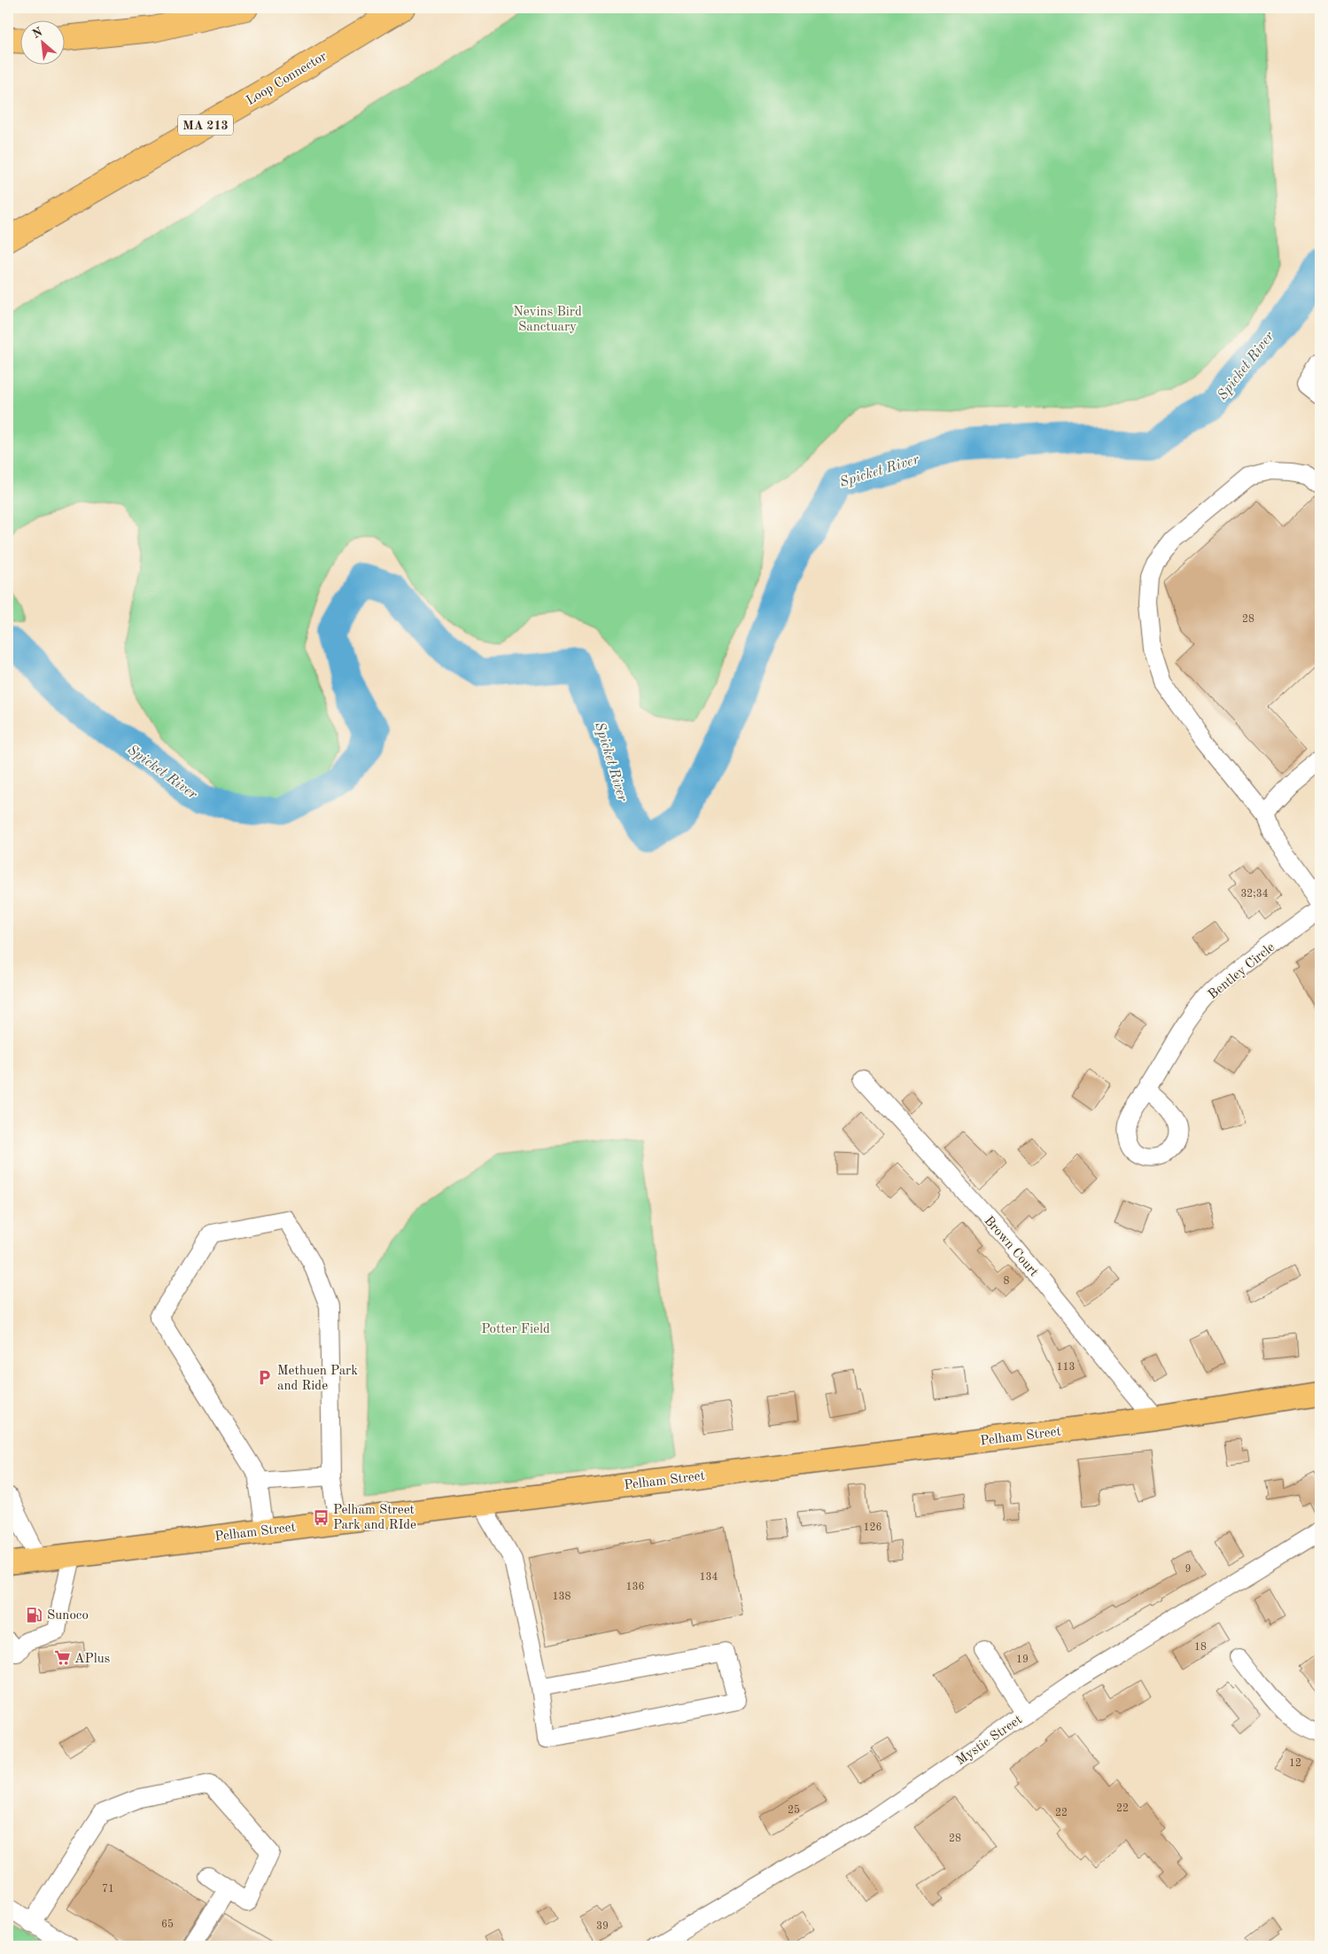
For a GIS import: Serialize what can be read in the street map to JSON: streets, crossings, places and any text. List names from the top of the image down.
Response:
{
  "streets": {
    "highway": ["Loop Connector", "MA 213"],
    "main road": ["Pelham Street"],
    "street": ["Bentley Circle", "Brown Court", "Mystic Street"]
  },
  "crossings": [
    ["Brown Court", "Pelham Street"]
  ],
  "water": ["Spicket River"],
  "parks": ["Nevins Bird Sanctuary", "Potter Field"],
  "places": {
    "parking": ["Methuen Park and Ride"],
    "bus stop": ["Pelham Street Park and RIde"],
    "fuel station": ["Sunoco"],
    "supermarket": ["APlus"]
  },
  "house_numbers": [
    "28",
    "32;34",
    "8",
    "113",
    "126",
    "9",
    "134",
    "136",
    "138",
    "18",
    "19",
    "12",
    "22",
    "25",
    "22",
    "28",
    "71",
    "65",
    "39"
  ],
  "north": "top left"
}
